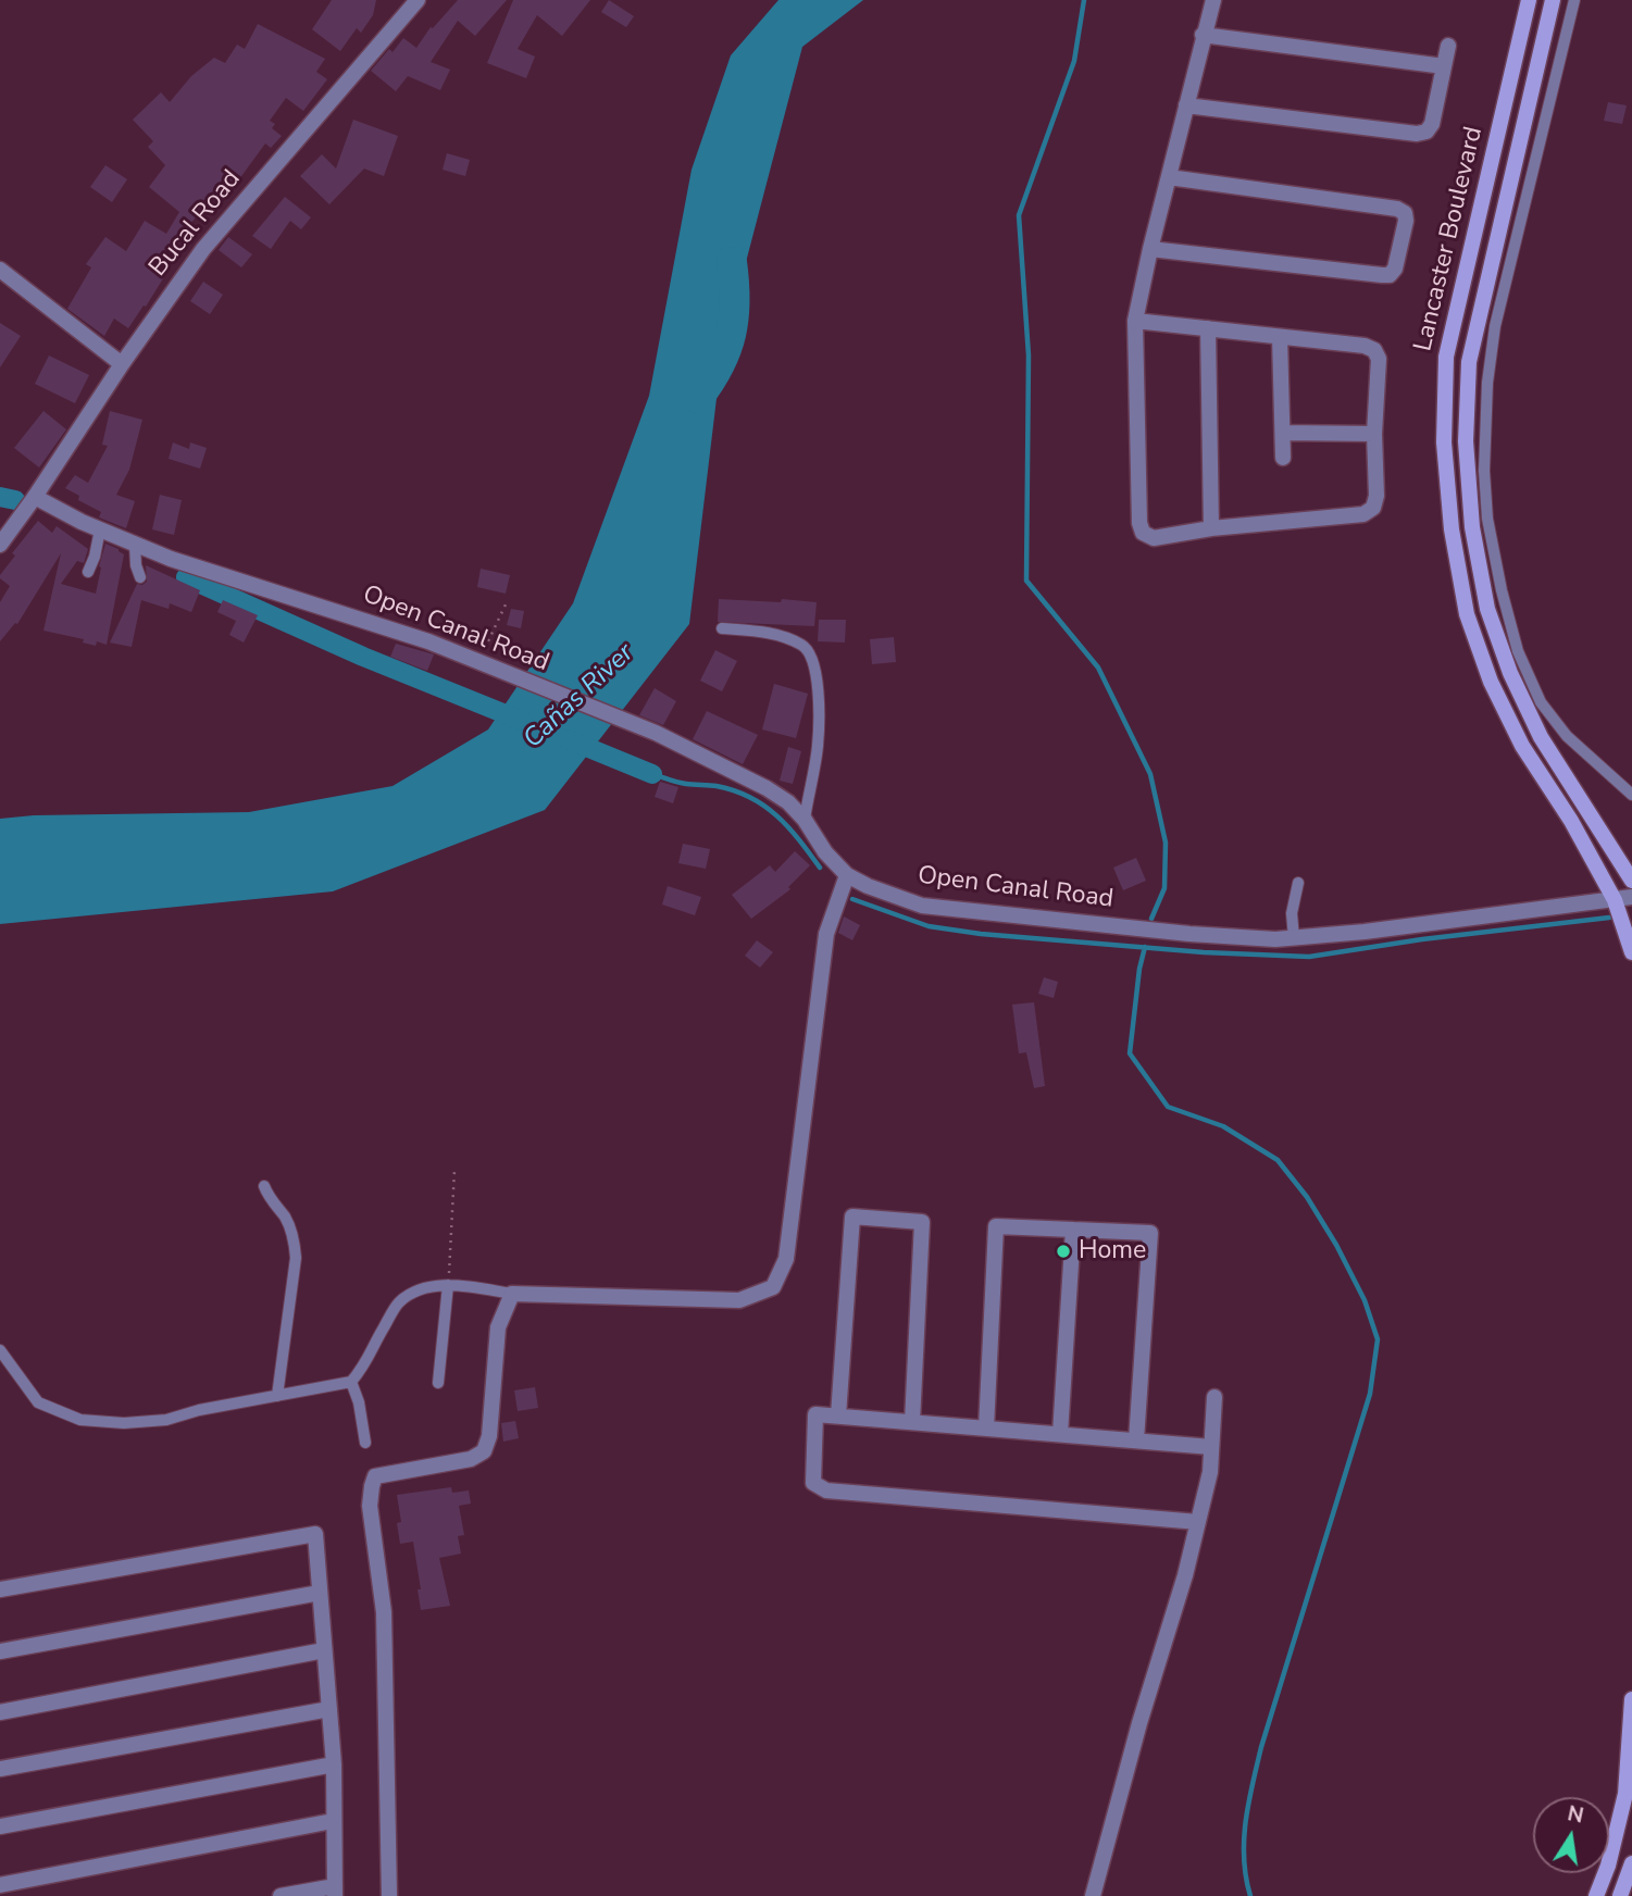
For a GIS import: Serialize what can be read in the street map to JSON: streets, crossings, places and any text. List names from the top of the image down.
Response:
{
  "streets": {
    "main road": ["Lancaster Boulevard"],
    "street": ["Bucal Road", "Open Canal Road"]
  },
  "crossings": [
    ["Bucal Road", "Open Canal Road"],
    ["Lancaster Boulevard", "Open Canal Road"]
  ],
  "water": ["Cañas River"],
  "places": ["Home"],
  "north": "top"
}
